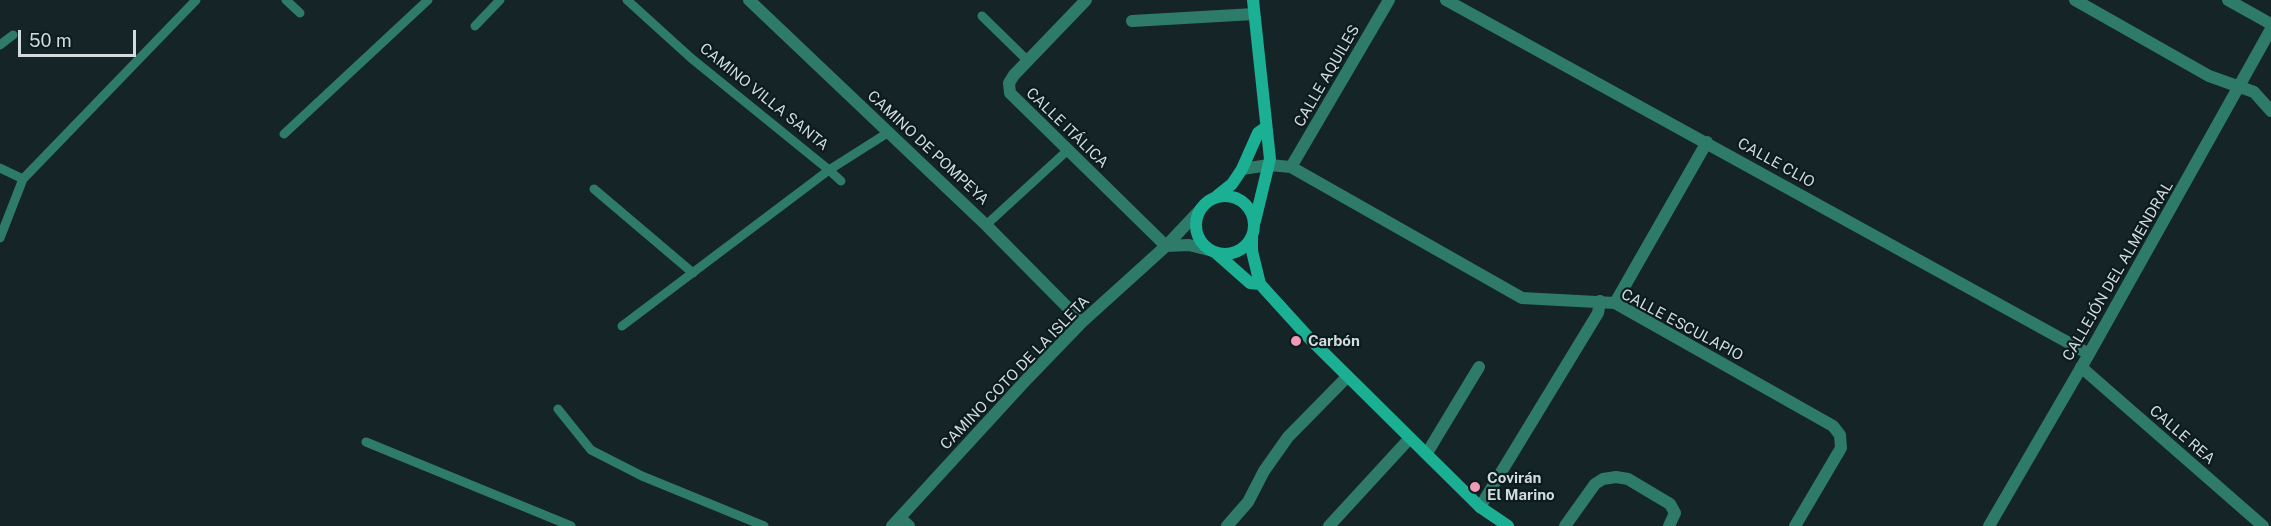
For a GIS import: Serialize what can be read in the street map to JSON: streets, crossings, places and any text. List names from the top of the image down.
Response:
{
  "streets": {
    "street": [
      "CALLE AQUILES",
      "CALLE ITÁLICA",
      "CAMINO DE POMPEYA",
      "CALLE CLIO",
      "CALLEJÓN DEL ALMENDRAL",
      "CALLE ESCULAPIO",
      "CAMINO COTO DE LA ISLETA",
      "CALLE REA"
    ],
    "lane": ["CAMINO VILLA SANTA"]
  },
  "crossings": [
    ["CALLE AQUILES", "CALLE ESCULAPIO"],
    ["CAMINO VILLA SANTA", "CAMINO DE POMPEYA"],
    ["CALLE ITÁLICA", "CAMINO COTO DE LA ISLETA"],
    ["CAMINO DE POMPEYA", "CAMINO COTO DE LA ISLETA"],
    ["CALLE CLIO", "CALLEJÓN DEL ALMENDRAL"],
    ["CALLEJÓN DEL ALMENDRAL", "CALLE REA"]
  ],
  "places": ["Carbón", "Covirán El Marino"],
  "scale_bar": "50 m"
}
